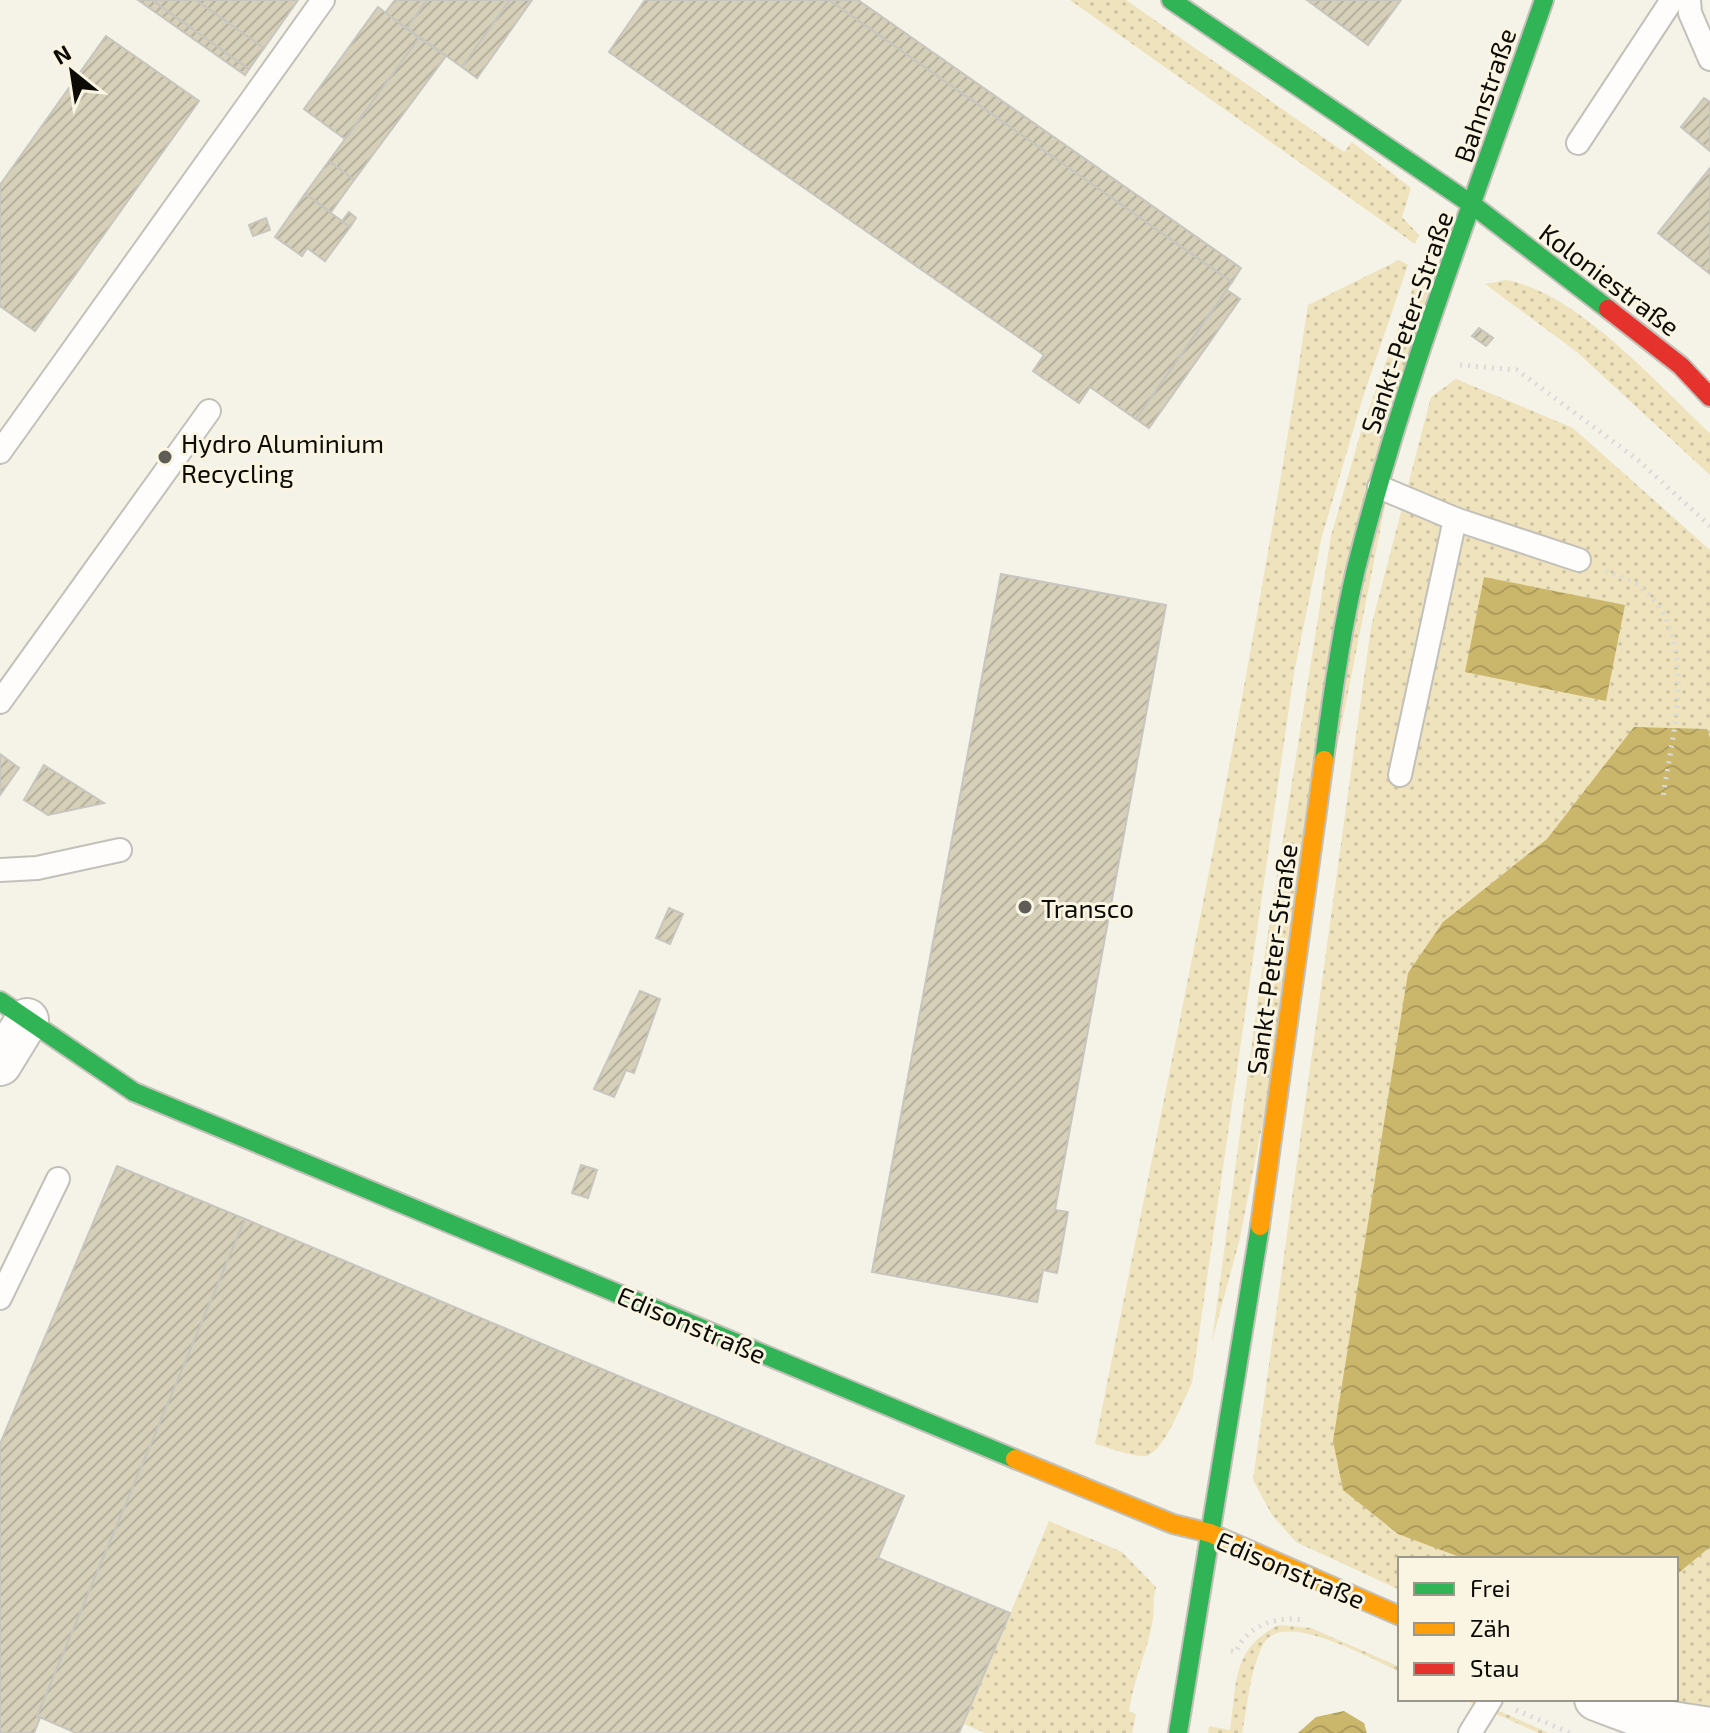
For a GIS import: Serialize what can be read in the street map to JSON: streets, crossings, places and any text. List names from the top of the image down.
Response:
{
  "streets": {
    "street": [
      "Bahnstraße",
      "Koloniestraße",
      "Sankt-Peter-Straße",
      "Edisonstraße"
    ]
  },
  "crossings": [
    ["Bahnstraße", "Koloniestraße"],
    ["Bahnstraße", "Sankt-Peter-Straße"],
    ["Koloniestraße", "Sankt-Peter-Straße"],
    ["Sankt-Peter-Straße", "Edisonstraße"]
  ],
  "places": ["Hydro Aluminium Recycling", "Transco"],
  "legend": ["Frei", "Zäh", "Stau"],
  "north": "top left"
}
